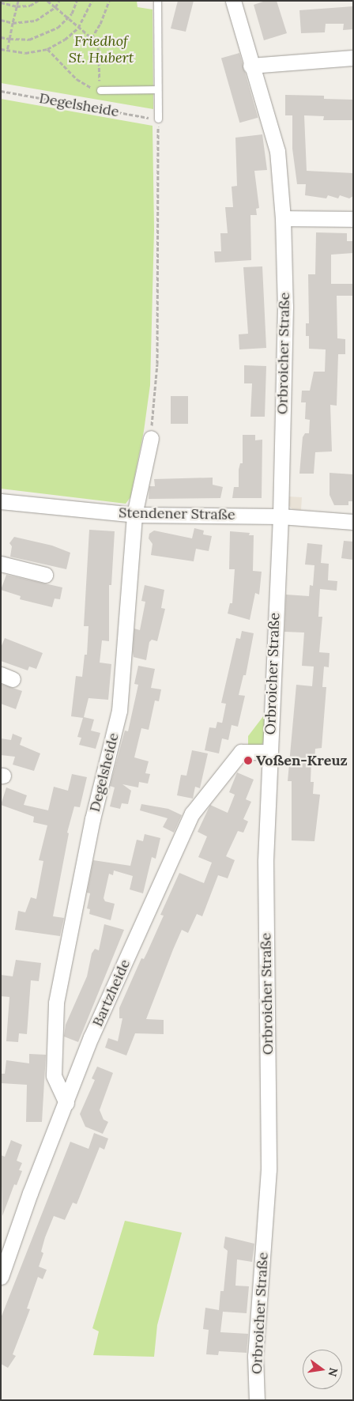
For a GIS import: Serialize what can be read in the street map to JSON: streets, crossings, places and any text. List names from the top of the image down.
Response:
{
  "streets": {
    "street": [
      "Degelsheide",
      "Orbroicher Straße",
      "Stendener Straße",
      "Bartzheide"
    ]
  },
  "crossings": [
    ["Degelsheide", "Stendener Straße"],
    ["Degelsheide", "Bartzheide"],
    ["Orbroicher Straße", "Stendener Straße"],
    ["Orbroicher Straße", "Bartzheide"]
  ],
  "parks": ["Friedhof St. Hubert"],
  "places": ["Voßen-Kreuz"],
  "north": "right"
}
